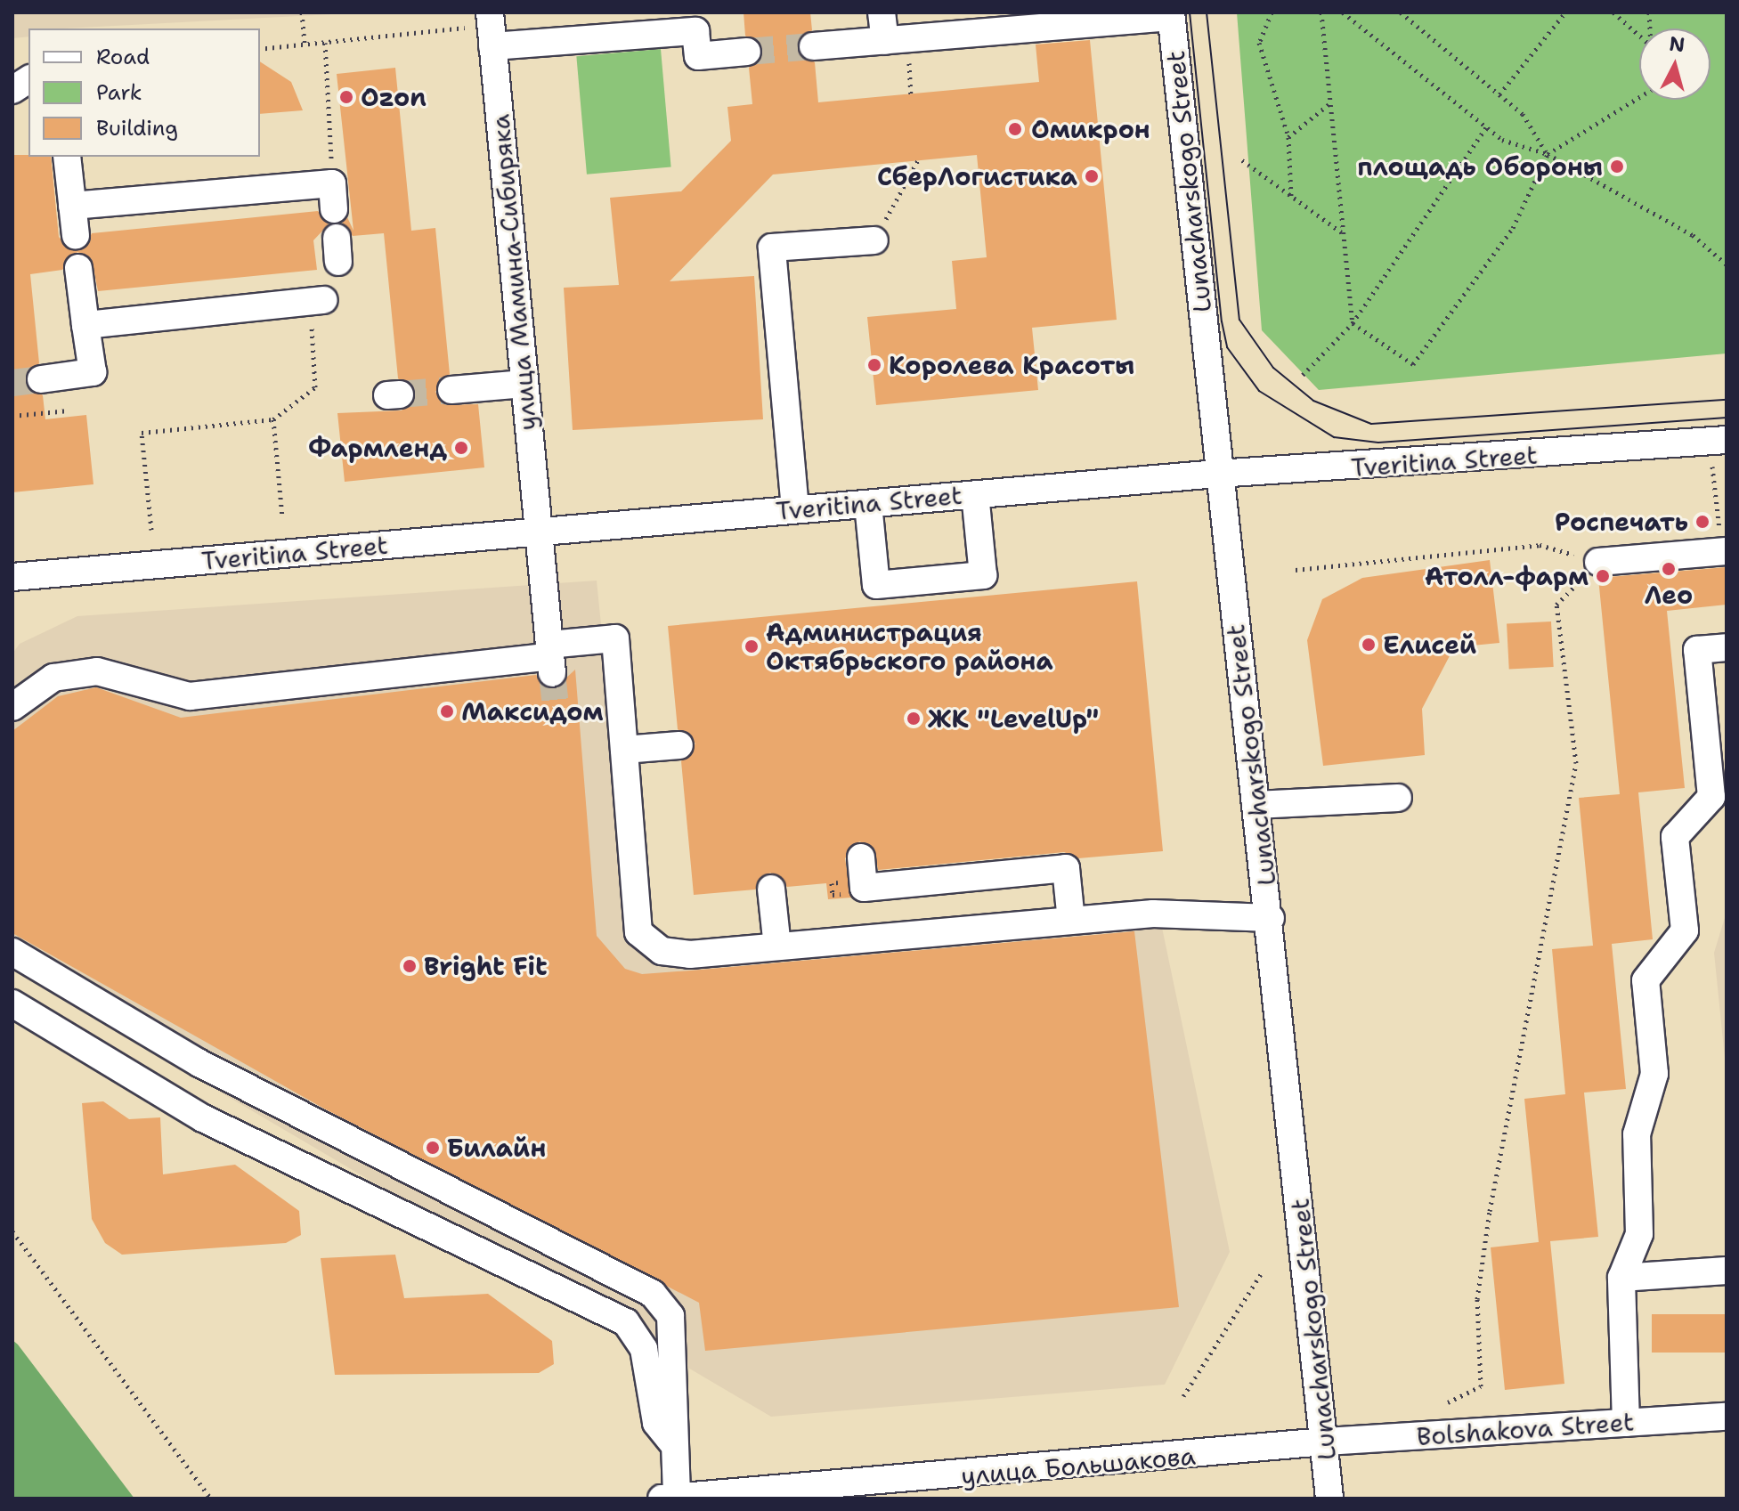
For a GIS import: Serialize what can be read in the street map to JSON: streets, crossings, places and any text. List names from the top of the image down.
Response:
{
  "streets": {
    "street": [
      "Lunacharskogo Street",
      "улица Мамина-Сибиряка",
      "Tveritina Street",
      "Bolshakova Street",
      "улица Большакова"
    ]
  },
  "crossings": [
    ["Lunacharskogo Street", "Tveritina Street"],
    ["Lunacharskogo Street", "Bolshakova Street"],
    ["Lunacharskogo Street", "улица Большакова"],
    ["улица Мамина-Сибиряка", "Tveritina Street"],
    ["Bolshakova Street", "улица Большакова"]
  ],
  "places": [
    "Ozon",
    "Омикрон",
    "площадь Обороны",
    "СберЛогистика",
    "Королева Красоты",
    "Фармленд",
    "Роспечать",
    "Лео",
    "Атолл-фарм",
    "Елисей",
    "Администрация Октябрьского района",
    "Максидом",
    "ЖК \"LevelUp\"",
    "Bright Fit",
    "Билайн"
  ],
  "legend": ["Road", "Park", "Building"],
  "north": "top"
}
